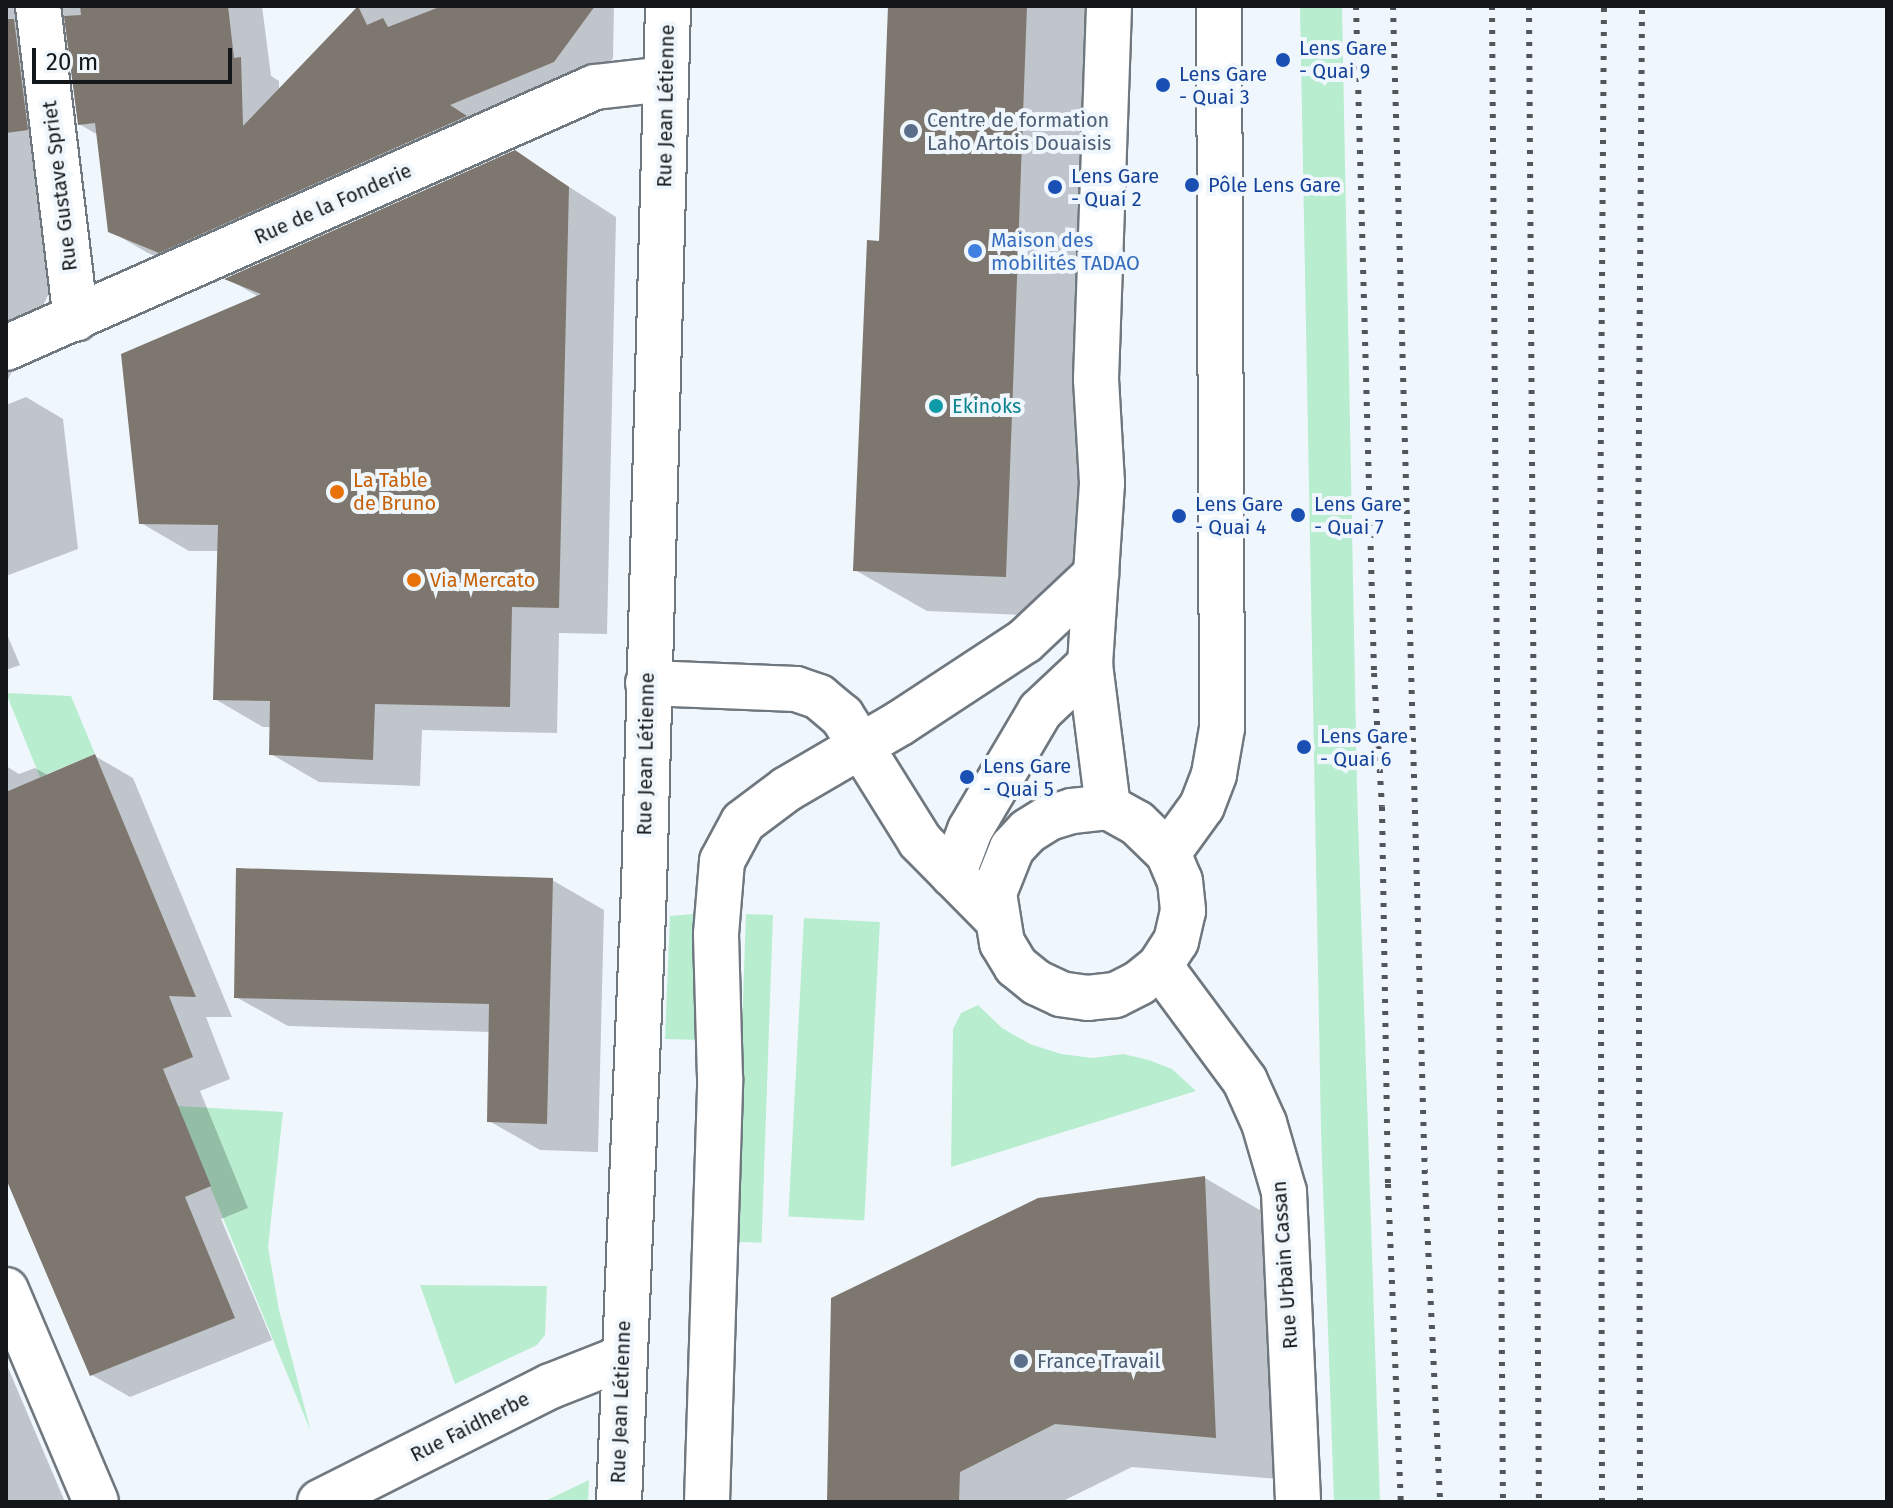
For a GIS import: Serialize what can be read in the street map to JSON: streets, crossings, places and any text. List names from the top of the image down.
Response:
{
  "streets": {
    "street": [
      "Rue Jean Létienne",
      "Rue Gustave Spriet",
      "Rue de la Fonderie",
      "Rue Urbain Cassan",
      "Rue Faidherbe"
    ]
  },
  "crossings": [
    ["Rue Jean Létienne", "Rue de la Fonderie"],
    ["Rue Jean Létienne", "Rue Faidherbe"],
    ["Rue Gustave Spriet", "Rue de la Fonderie"]
  ],
  "places": [
    "Lens Gare - Quai 9",
    "Lens Gare - Quai 3",
    "Centre de formation Laho Artois Douaisis",
    "Pôle Lens Gare",
    "Lens Gare - Quai 2",
    "Maison des mobilités TADAO",
    "Ekinoks",
    "La Table de Bruno",
    "Lens Gare - Quai 7",
    "Lens Gare - Quai 4",
    "Via Mercato",
    "Lens Gare - Quai 6",
    "Lens Gare - Quai 5",
    "France Travail"
  ],
  "scale_bar": "20 m"
}
